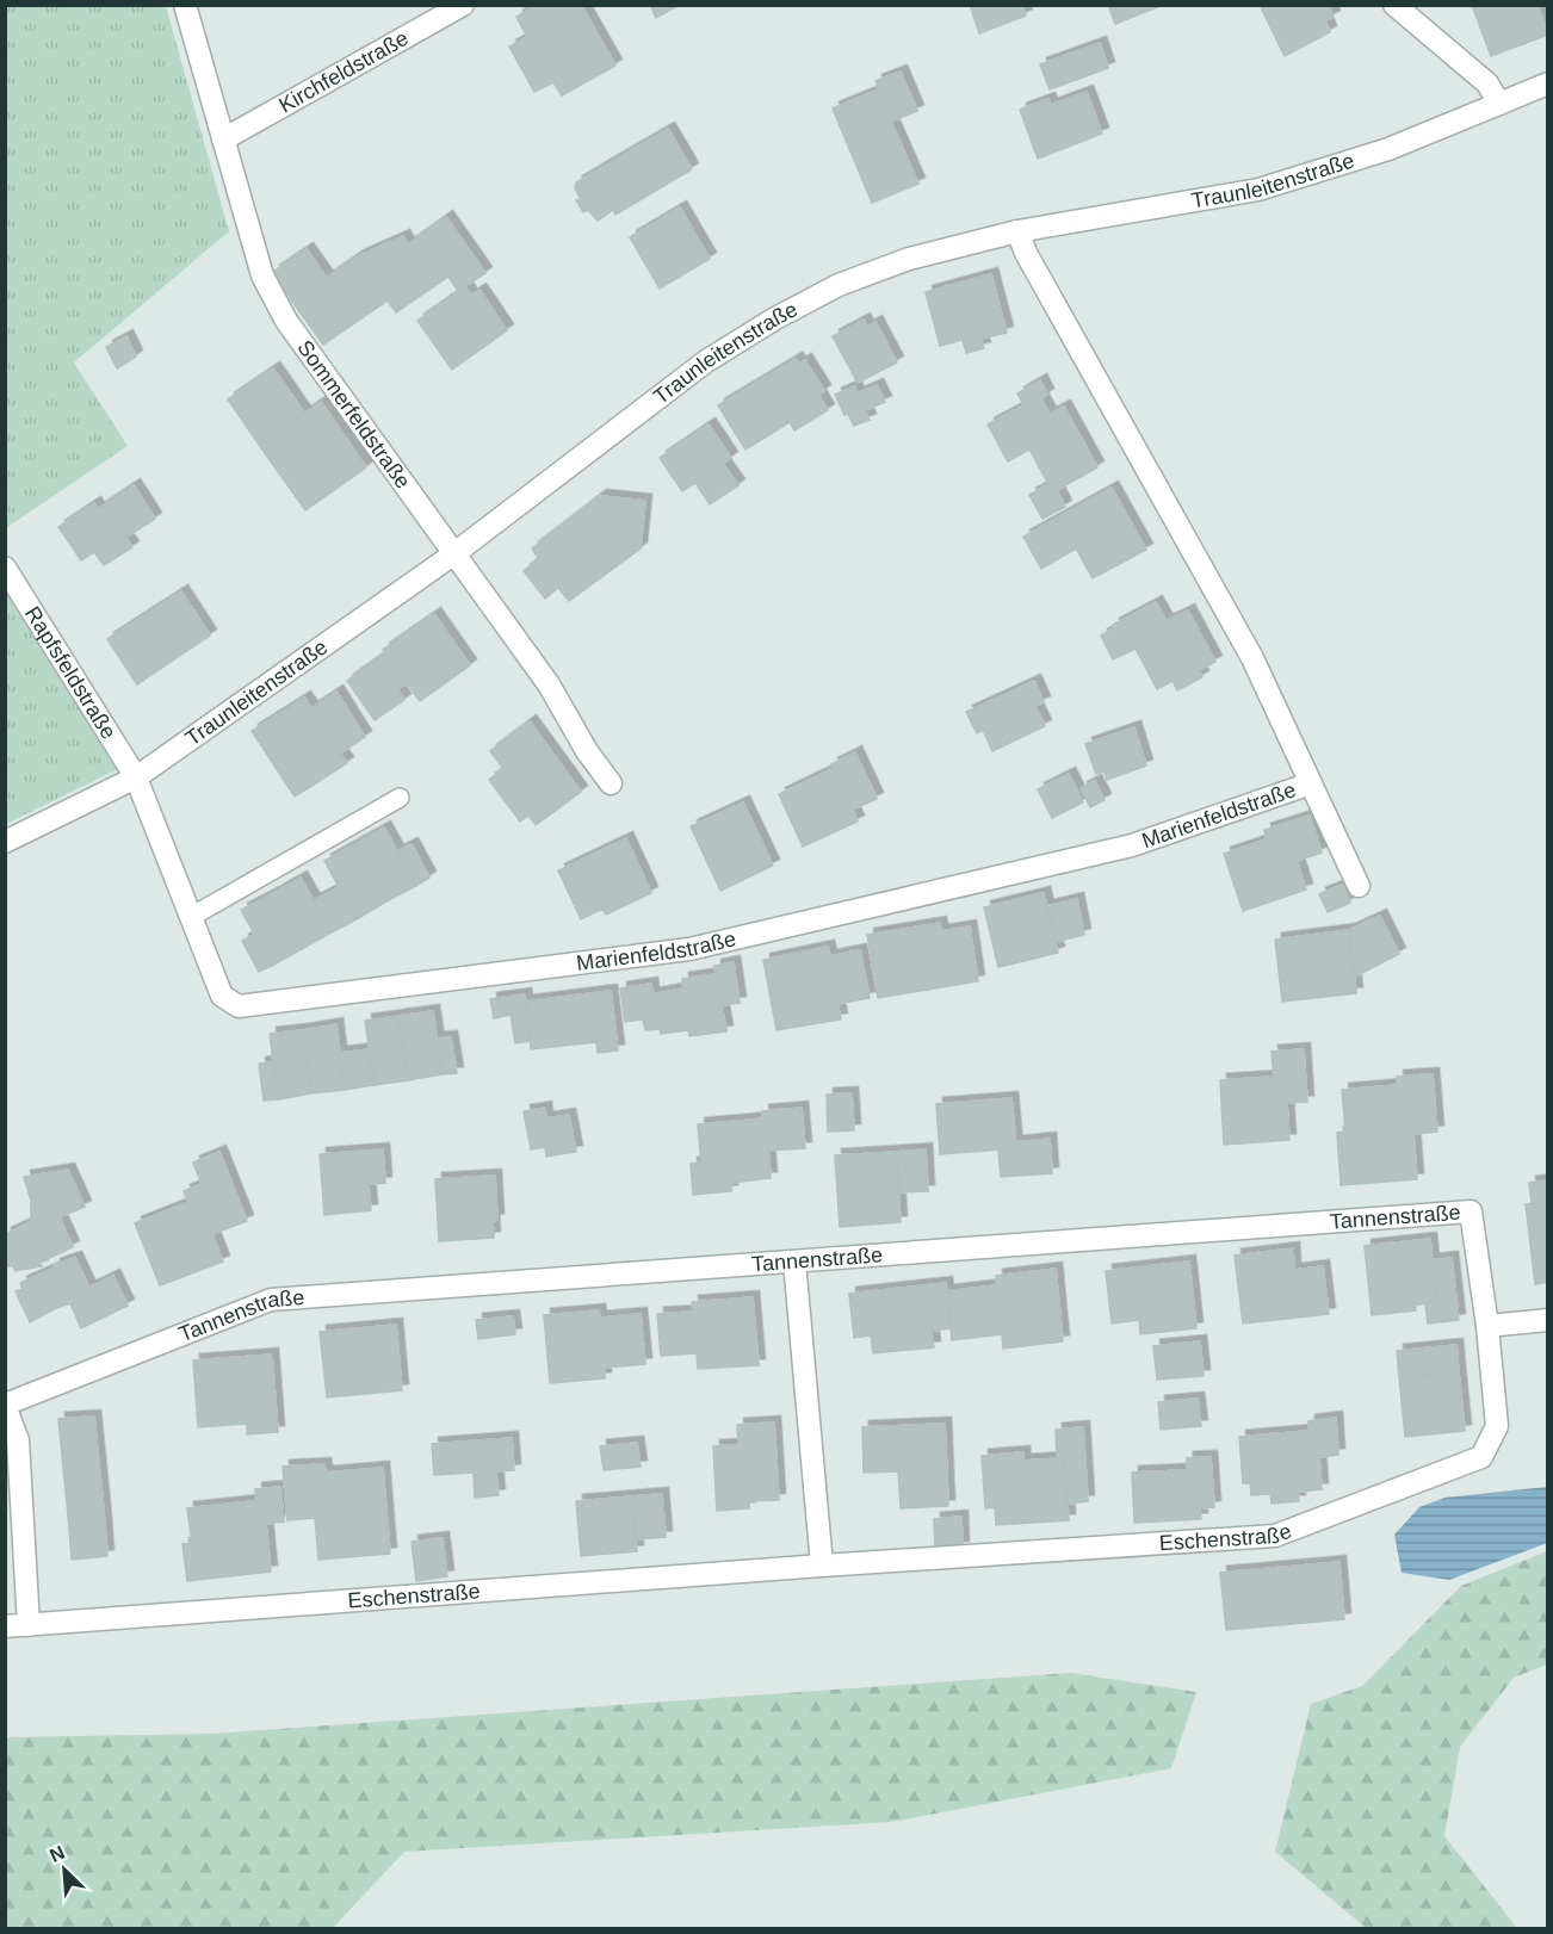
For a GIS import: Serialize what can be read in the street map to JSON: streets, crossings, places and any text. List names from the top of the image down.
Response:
{
  "streets": {
    "street": [
      "Kirchfeldstraße",
      "Traunleitenstraße",
      "Sommerfeldstraße",
      "Rapfsfeldstraße",
      "Marienfeldstraße",
      "Tannenstraße",
      "Eschenstraße"
    ]
  },
  "crossings": [
    ["Kirchfeldstraße", "Sommerfeldstraße"],
    ["Traunleitenstraße", "Sommerfeldstraße"],
    ["Traunleitenstraße", "Rapfsfeldstraße"],
    ["Traunleitenstraße", "Marienfeldstraße"],
    ["Rapfsfeldstraße", "Marienfeldstraße"],
    ["Tannenstraße", "Eschenstraße"]
  ],
  "north": "top left"
}
